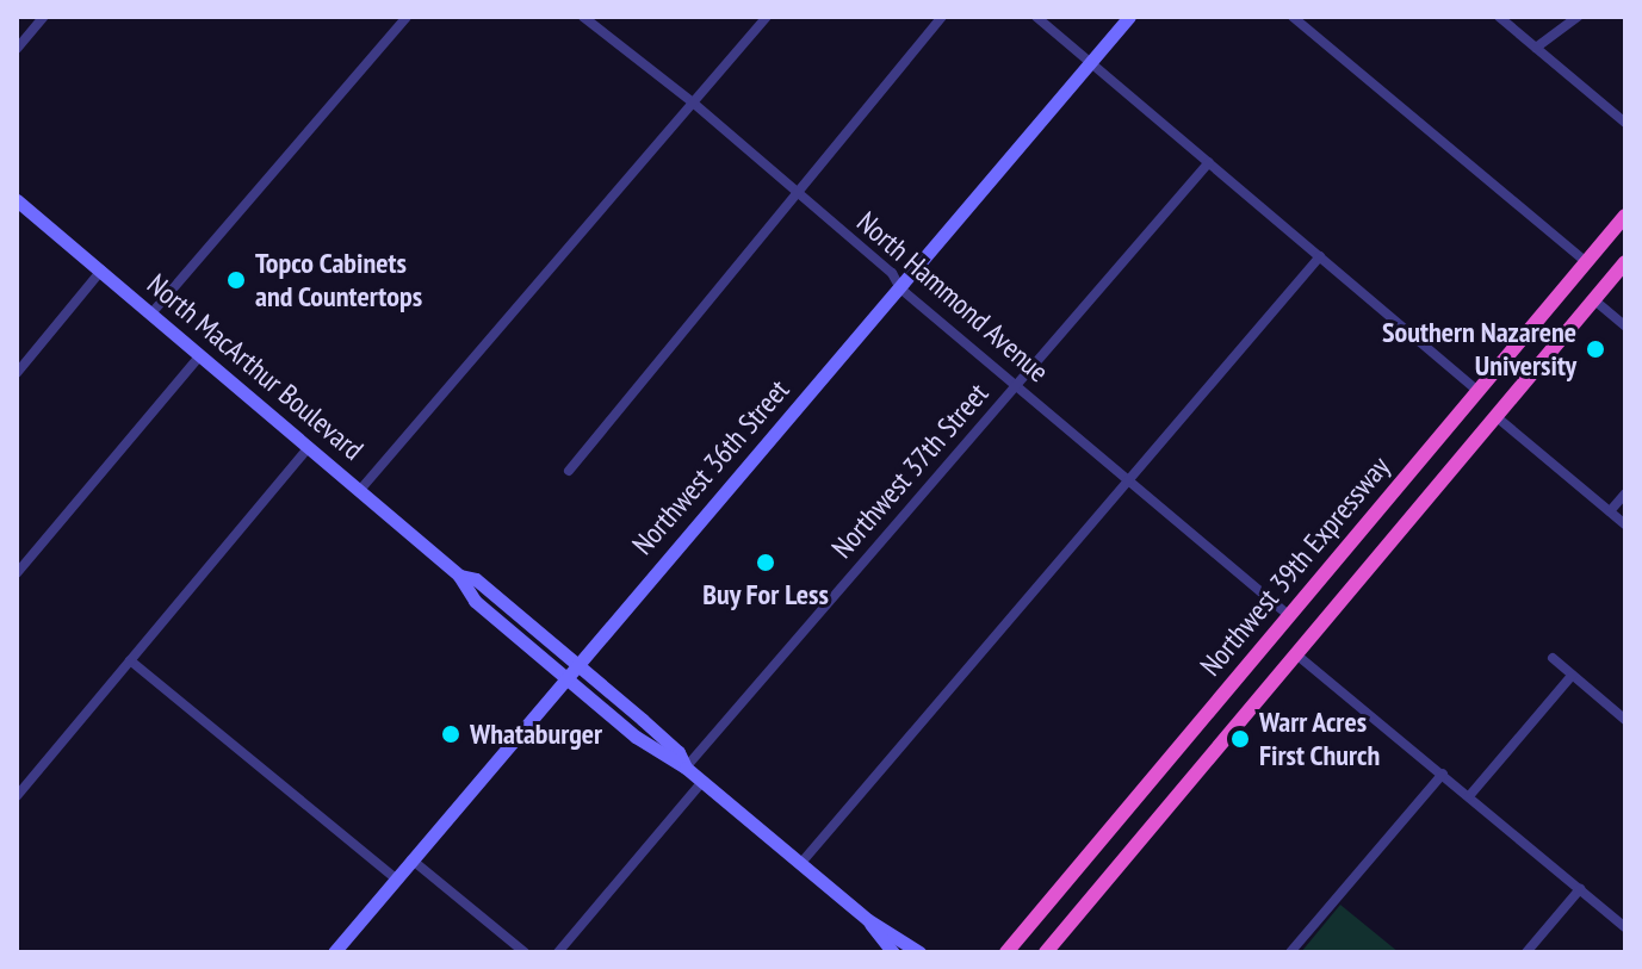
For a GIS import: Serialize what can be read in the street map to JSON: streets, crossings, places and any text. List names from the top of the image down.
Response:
{
  "streets": {
    "highway": ["Northwest 39th Expressway"],
    "main road": ["North MacArthur Boulevard", "Northwest 36th Street"],
    "street": ["North Hammond Avenue", "Northwest 37th Street"]
  },
  "crossings": [
    ["North Hammond Avenue", "Northwest 36th Street"],
    ["North Hammond Avenue", "Northwest 37th Street"],
    ["North Hammond Avenue", "Northwest 39th Expressway"],
    ["North MacArthur Boulevard", "Northwest 36th Street"],
    ["North MacArthur Boulevard", "Northwest 37th Street"]
  ],
  "places": [
    "Topco Cabinets and Countertops",
    "Southern Nazarene University",
    "Buy For Less",
    "Whataburger",
    "Warr Acres First Church"
  ]
}
